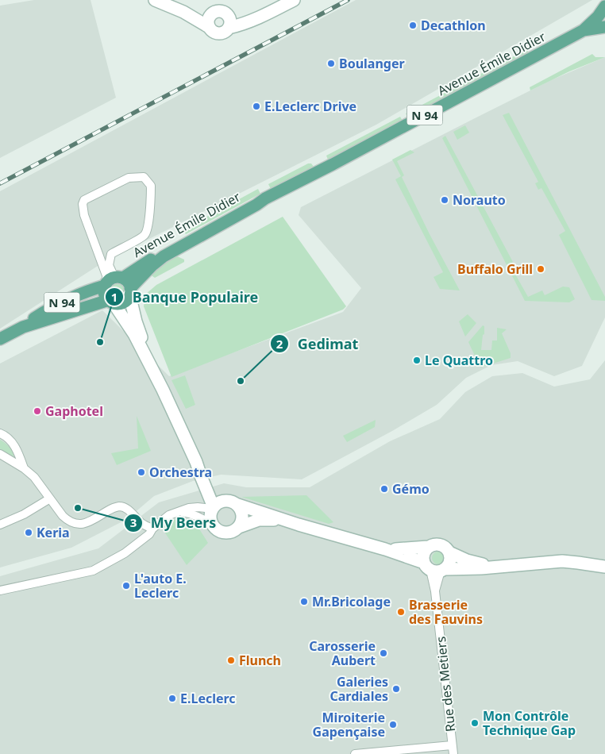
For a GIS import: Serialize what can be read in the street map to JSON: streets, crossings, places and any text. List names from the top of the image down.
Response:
{
  "streets": {
    "main road": ["Avenue Émile Didier", "N 94"],
    "street": ["Rue des Metiers"]
  },
  "places": [
    "Decathlon",
    "Boulanger",
    "E.Leclerc Drive",
    "Norauto",
    "Buffalo Grill",
    "Banque Populaire",
    "Le Quattro",
    "Gedimat",
    "Gaphotel",
    "Orchestra",
    "Gémo",
    "My Beers",
    "Keria",
    "L'auto E. Leclerc",
    "Mr.Bricolage",
    "Brasserie des Fauvins",
    "Carosserie Aubert",
    "Flunch",
    "Galeries Cardiales",
    "E.Leclerc",
    "Mon Contrôle Technique Gap",
    "Miroiterie Gapençaise"
  ]
}
